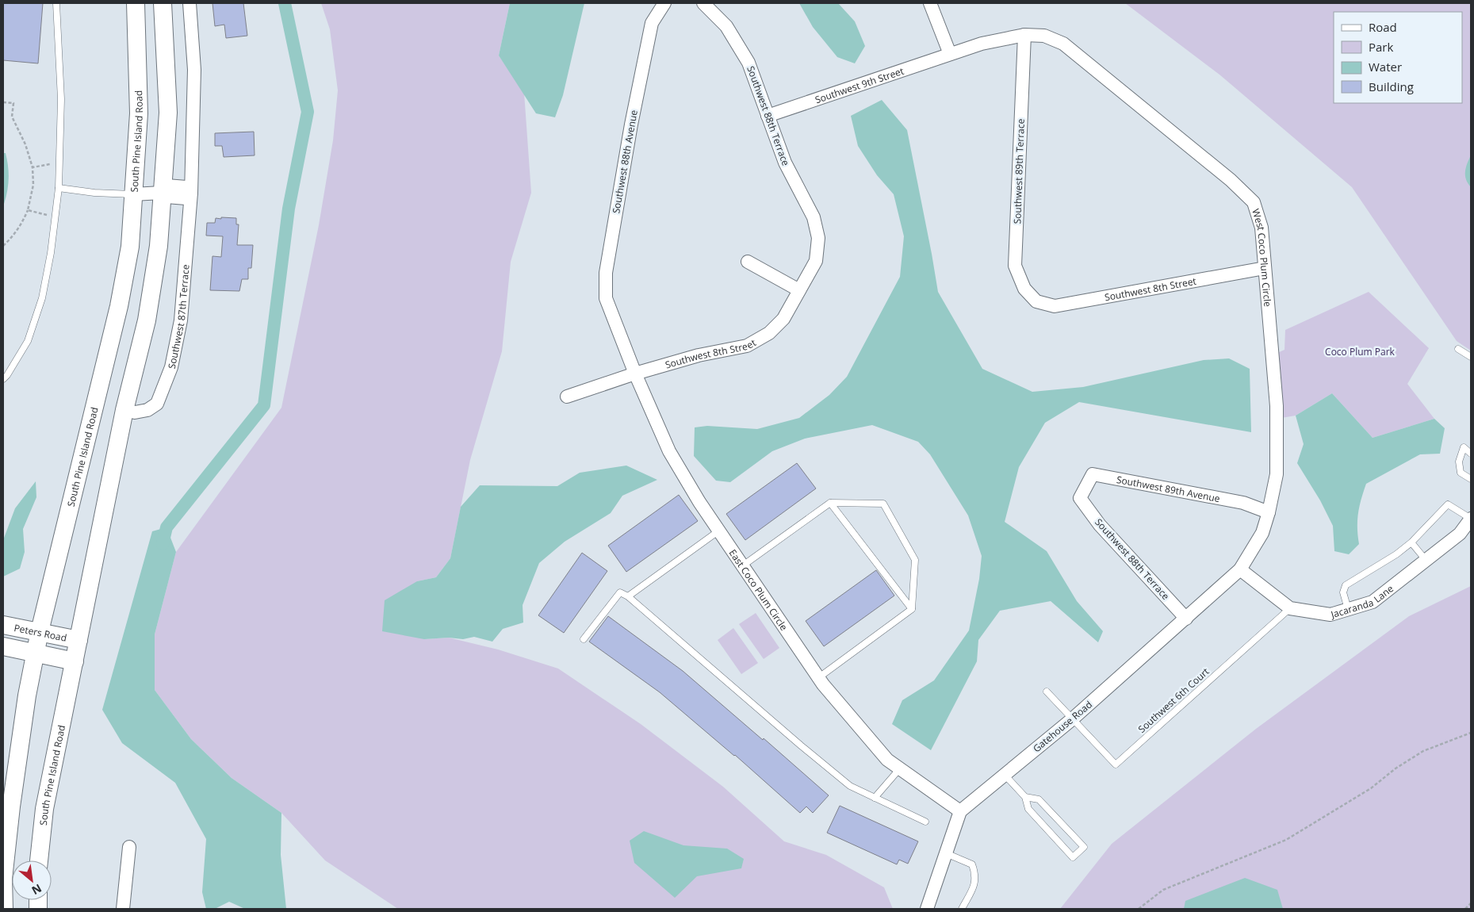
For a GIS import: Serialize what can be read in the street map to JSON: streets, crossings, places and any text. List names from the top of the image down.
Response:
{
  "streets": {
    "main road": ["South Pine Island Road", "Peters Road"],
    "street": [
      "Southwest 9th Street",
      "Southwest 88th Terrace",
      "Southwest 88th Avenue",
      "Southwest 89th Terrace",
      "West Coco Plum Circle",
      "Southwest 8th Street",
      "Southwest 87th Terrace",
      "Southwest 89th Avenue",
      "East Coco Plum Circle",
      "Jacaranda Lane",
      "Gatehouse Road"
    ],
    "lane": ["Southwest 6th Court"]
  },
  "crossings": [
    ["Southwest 9th Street", "Southwest 88th Terrace"],
    ["Southwest 9th Street", "West Coco Plum Circle"],
    ["Southwest 88th Terrace", "Southwest 8th Street"],
    ["Southwest 88th Terrace", "Southwest 89th Avenue"],
    ["Southwest 88th Terrace", "Gatehouse Road"],
    ["South Pine Island Road", "Southwest 87th Terrace"],
    ["South Pine Island Road", "Peters Road"],
    ["Southwest 88th Avenue", "East Coco Plum Circle"],
    ["Southwest 89th Terrace", "West Coco Plum Circle"],
    ["Southwest 89th Terrace", "Southwest 8th Street"],
    ["West Coco Plum Circle", "Southwest 8th Street"],
    ["West Coco Plum Circle", "Southwest 89th Avenue"],
    ["West Coco Plum Circle", "Jacaranda Lane"],
    ["West Coco Plum Circle", "Gatehouse Road"],
    ["Southwest 8th Street", "East Coco Plum Circle"],
    ["East Coco Plum Circle", "Gatehouse Road"],
    ["Jacaranda Lane", "Southwest 6th Court"],
    ["Jacaranda Lane", "Gatehouse Road"],
    ["Southwest 6th Court", "Gatehouse Road"]
  ],
  "parks": ["Coco Plum Park"],
  "legend": [
    "Road",
    "Park",
    "Water",
    "Building"
  ],
  "north": "bottom right"
}
